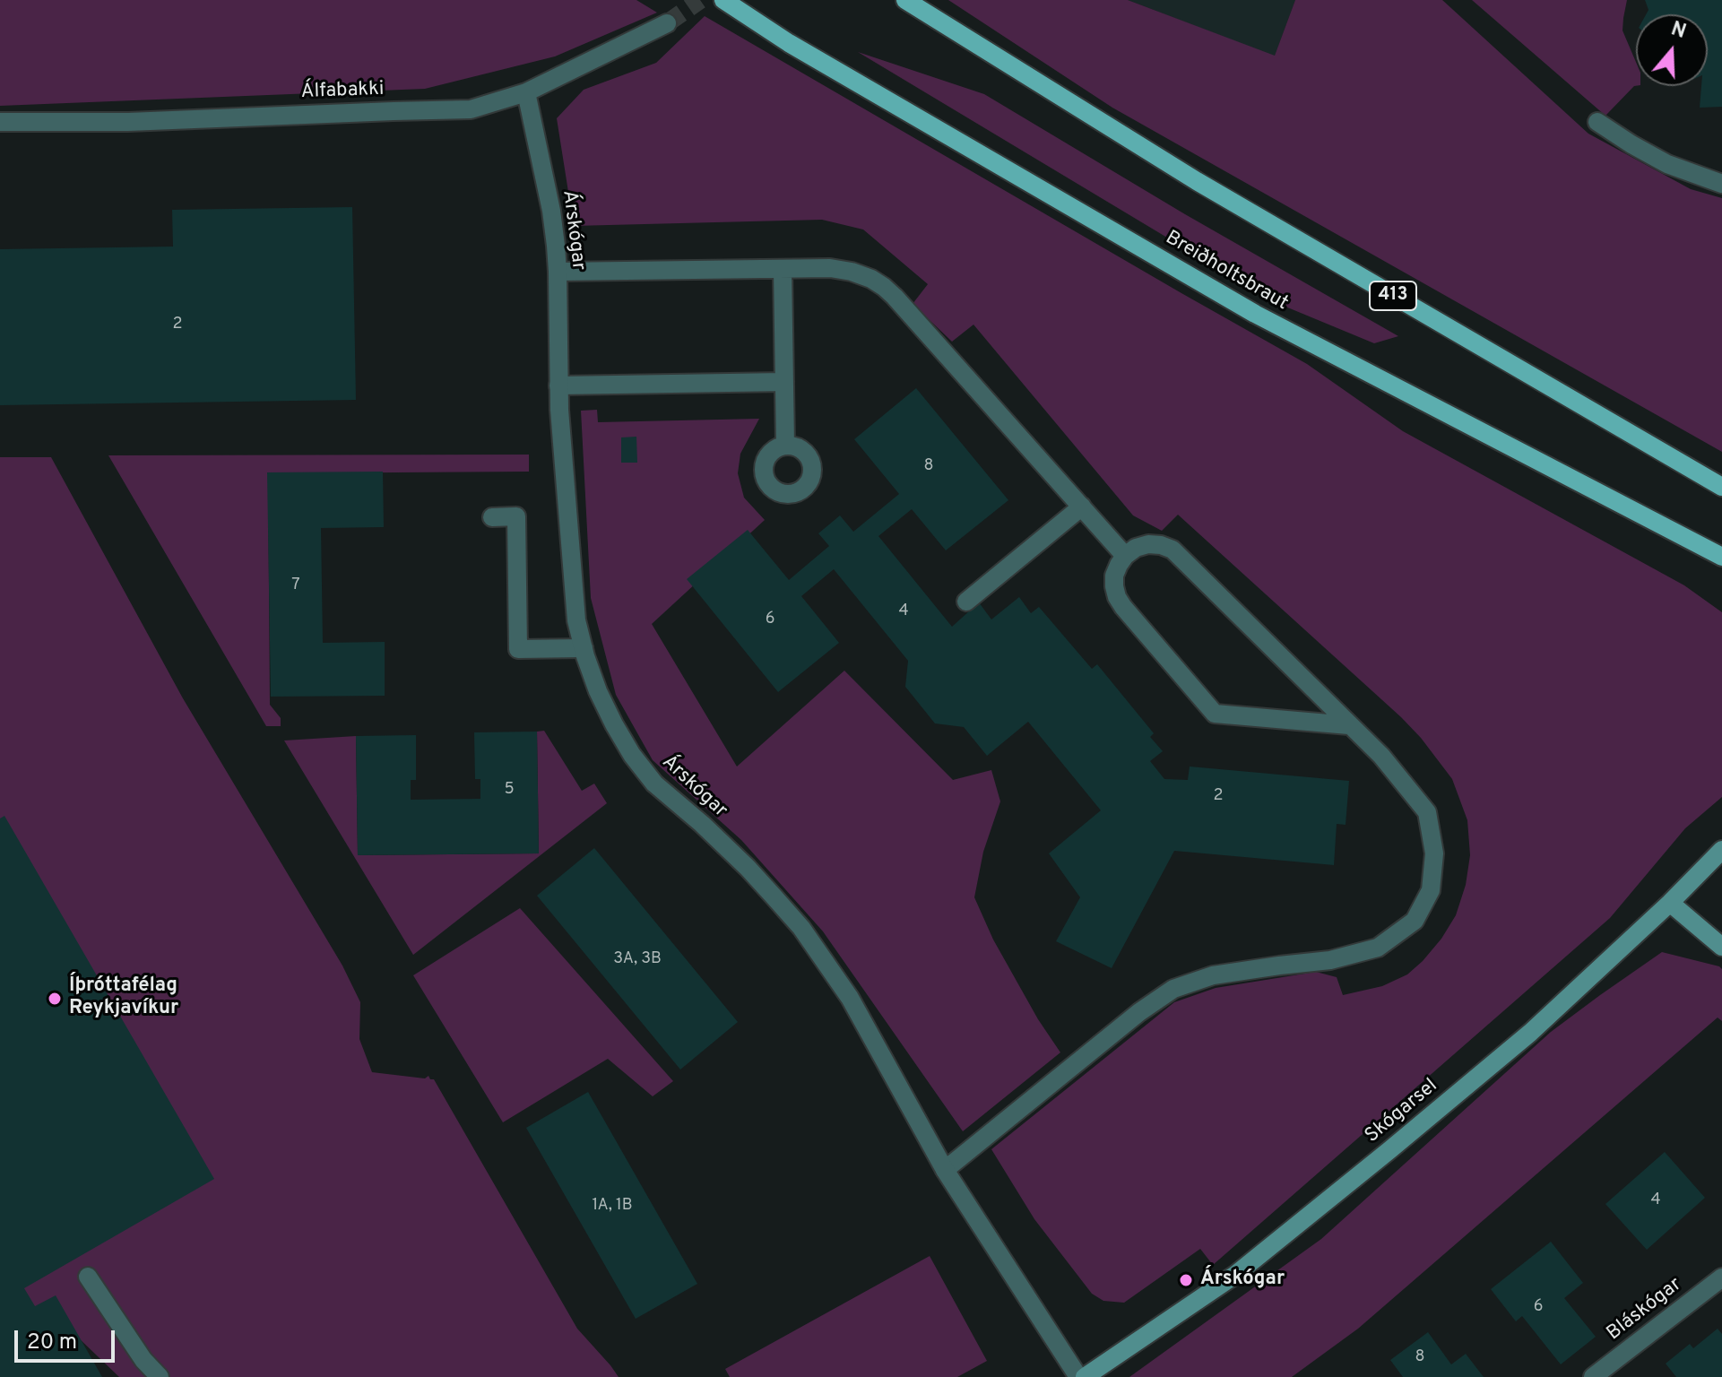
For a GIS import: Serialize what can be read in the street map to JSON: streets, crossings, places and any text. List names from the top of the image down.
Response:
{
  "streets": {
    "main road": ["Breiðholtsbraut", "413"],
    "street": [
      "Álfabakki",
      "Árskógar",
      "Skógarsel",
      "Bláskógar"
    ]
  },
  "crossings": [
    ["Álfabakki", "Árskógar"]
  ],
  "places": ["Íþróttafélag Reykjavíkur", "Árskógar"],
  "house_numbers": [
    "2",
    "8",
    "7",
    "4",
    "6",
    "5",
    "2",
    "3A, 3B",
    "4",
    "1A, 1B",
    "6",
    "8"
  ],
  "scale_bar": "20 m",
  "north": "top"
}
